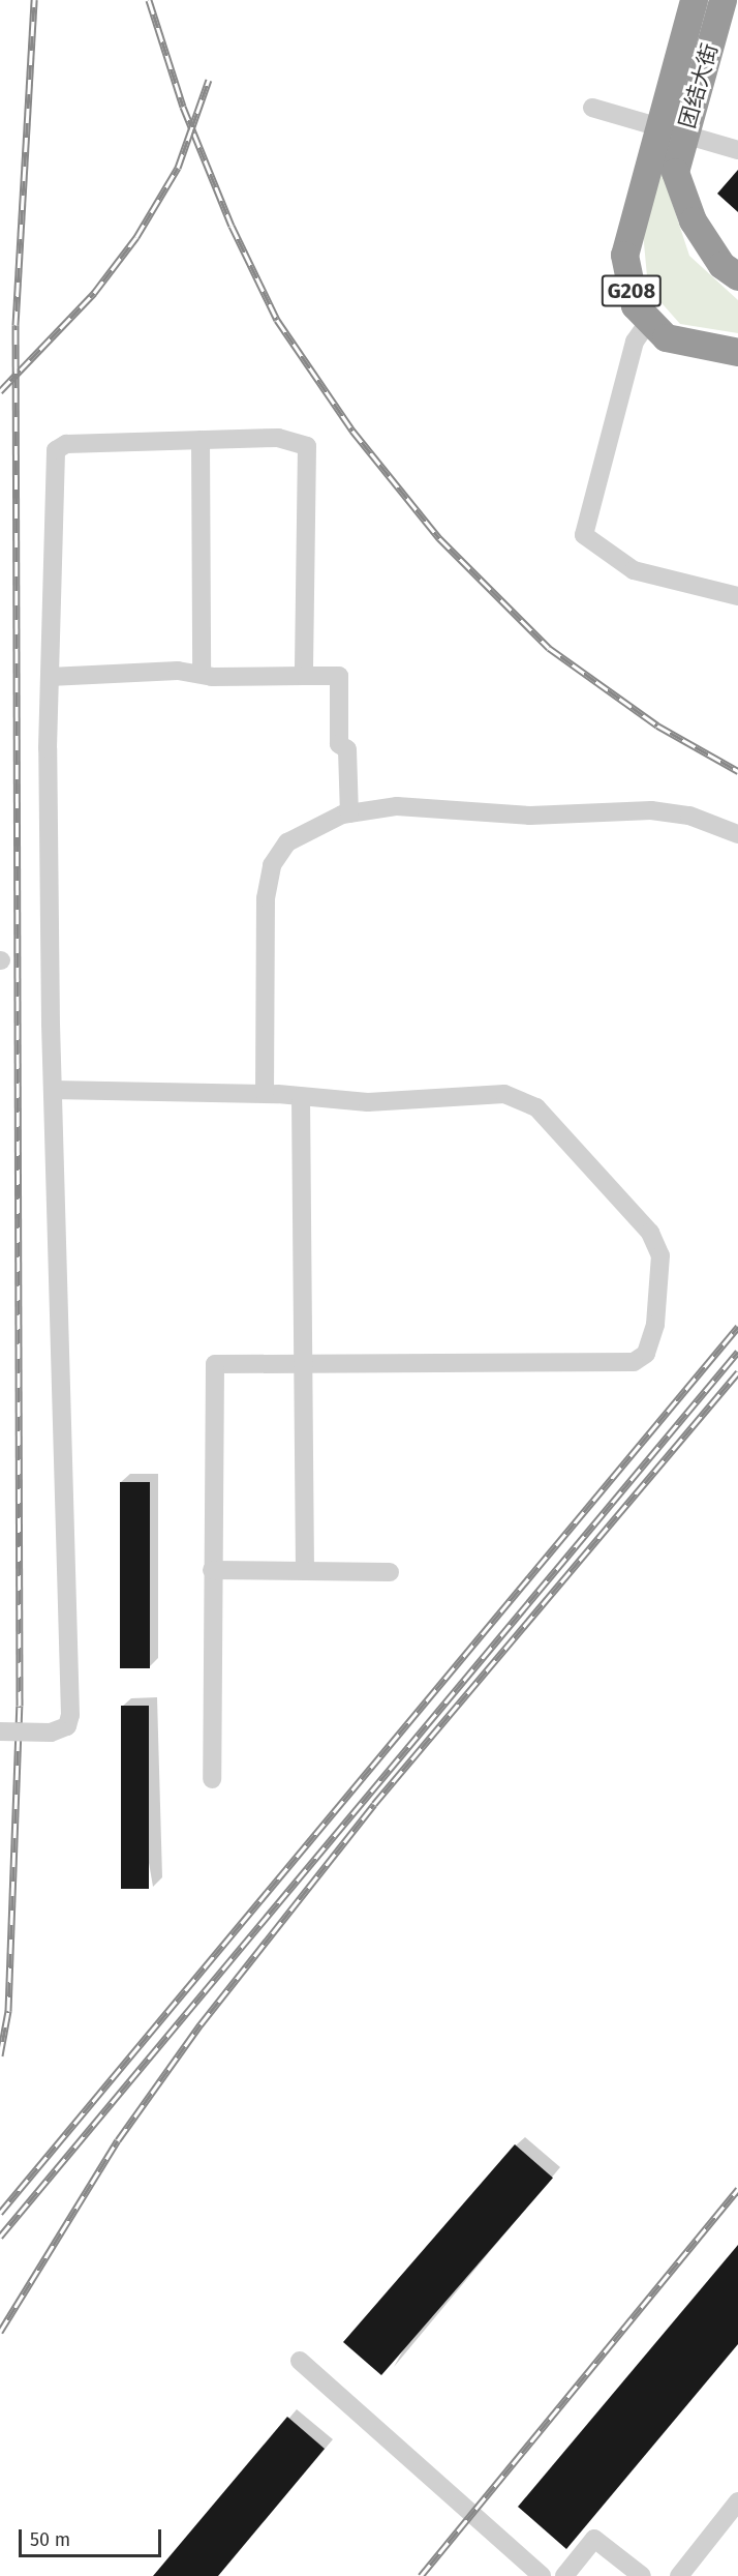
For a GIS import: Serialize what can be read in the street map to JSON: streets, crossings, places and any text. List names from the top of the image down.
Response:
{
  "streets": {
    "highway": ["团结大街", "G208"]
  },
  "crossings": [
    ["团结大街", "G208"]
  ],
  "scale_bar": "50 m"
}
